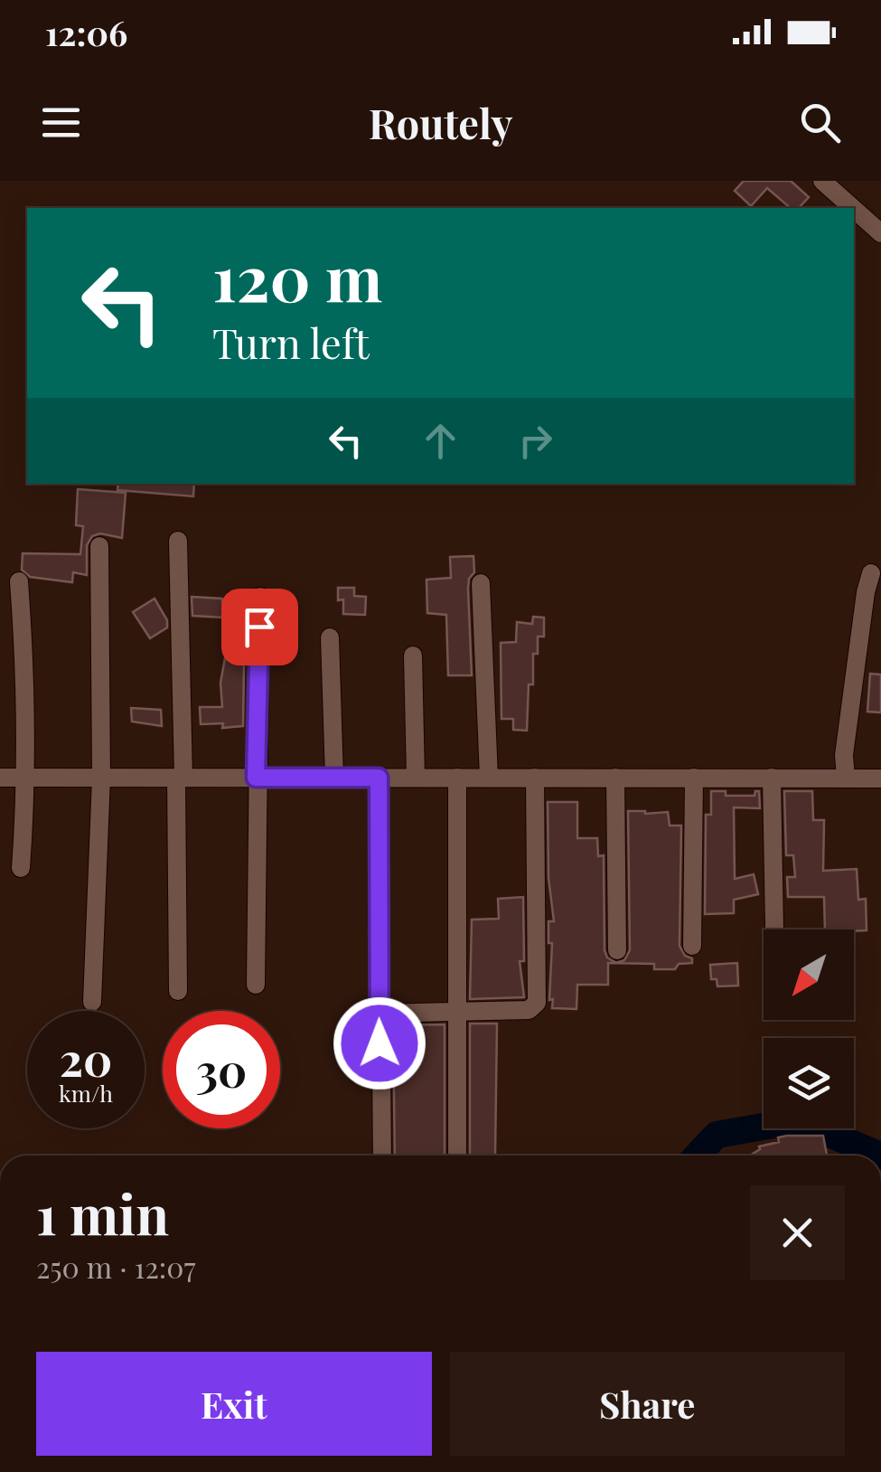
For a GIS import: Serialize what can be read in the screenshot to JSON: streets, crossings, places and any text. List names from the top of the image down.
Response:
{
  "north": "bottom left",
  "page": {
    "status": "12:06",
    "header": "Routely",
    "turn": ["120 m", "Turn left"],
    "speed": "20 km/h",
    "limit": "30",
    "heading": ["1 min", "250 m · 12:07"],
    "buttons": ["Exit", "Share"]
  }
}
